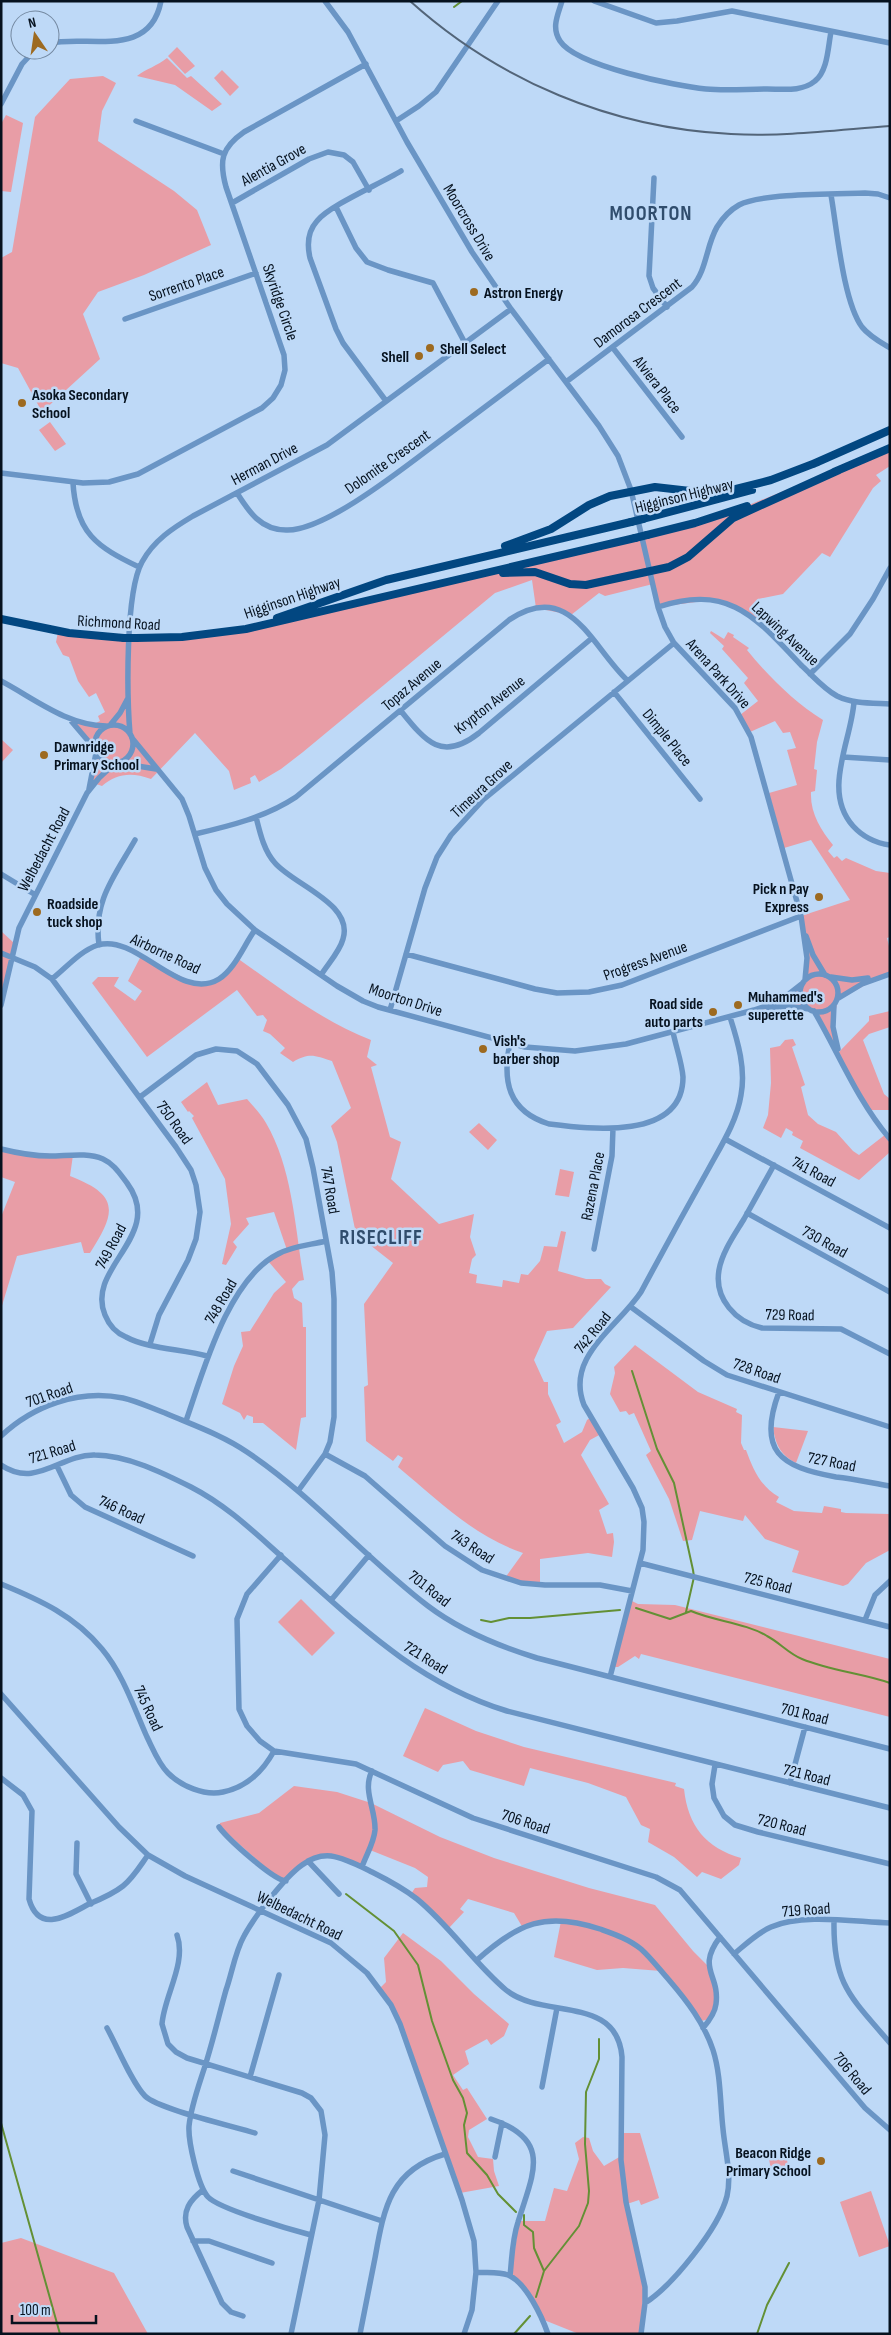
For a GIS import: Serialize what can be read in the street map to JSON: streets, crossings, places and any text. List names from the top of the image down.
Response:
{
  "streets": {
    "highway": ["Higginson Highway", "Richmond Road"],
    "street": [
      "Alentia Grove",
      "Moorcross Drive",
      "Sorrento Place",
      "Skyridge Circle",
      "Damorosa Crescent",
      "Alviera Place",
      "Dolomite Crescent",
      "Herman Drive",
      "Lapwing Avenue",
      "Arena Park Drive",
      "Topaz Avenue",
      "Krypton Avenue",
      "Dimple Place",
      "Timeura Grove",
      "Welbedacht Road",
      "Airborne Road",
      "Progress Avenue",
      "Moorton Drive",
      "750 Road",
      "741 Road",
      "Razena Place",
      "747 Road",
      "730 Road",
      "749 Road",
      "748 Road",
      "729 Road",
      "742 Road",
      "728 Road",
      "701 Road",
      "721 Road",
      "727 Road",
      "746 Road",
      "743 Road",
      "725 Road",
      "745 Road",
      "706 Road",
      "720 Road",
      "719 Road"
    ]
  },
  "crossings": [
    ["Alentia Grove", "Skyridge Circle"],
    ["Moorcross Drive", "Damorosa Crescent"],
    ["Moorcross Drive", "Dolomite Crescent"],
    ["Moorcross Drive", "Herman Drive"],
    ["Moorcross Drive", "Arena Park Drive"],
    ["Sorrento Place", "Skyridge Circle"],
    ["Damorosa Crescent", "Alviera Place"],
    ["Dolomite Crescent", "Herman Drive"],
    ["Herman Drive", "Welbedacht Road"],
    ["Herman Drive", "Moorton Drive"],
    ["Higginson Highway", "Richmond Road"],
    ["Lapwing Avenue", "Arena Park Drive"],
    ["Arena Park Drive", "Timeura Grove"],
    ["Arena Park Drive", "Progress Avenue"],
    ["Arena Park Drive", "Moorton Drive"],
    ["Topaz Avenue", "Krypton Avenue"],
    ["Topaz Avenue", "Timeura Grove"],
    ["Topaz Avenue", "Moorton Drive"],
    ["Dimple Place", "Timeura Grove"],
    ["Timeura Grove", "Progress Avenue"],
    ["Timeura Grove", "Moorton Drive"],
    ["Welbedacht Road", "Moorton Drive"],
    ["Welbedacht Road", "750 Road"],
    ["Airborne Road", "Moorton Drive"],
    ["Moorton Drive", "742 Road"],
    ["750 Road", "747 Road"],
    ["750 Road", "749 Road"],
    ["741 Road", "729 Road"],
    ["741 Road", "742 Road"],
    ["747 Road", "748 Road"],
    ["747 Road", "701 Road"],
    ["747 Road", "743 Road"],
    ["730 Road", "729 Road"],
    ["749 Road", "748 Road"],
    ["748 Road", "701 Road"],
    ["742 Road", "728 Road"],
    ["742 Road", "701 Road"],
    ["742 Road", "743 Road"],
    ["742 Road", "725 Road"],
    ["728 Road", "727 Road"],
    ["721 Road", "746 Road"],
    ["721 Road", "706 Road"],
    ["721 Road", "720 Road"],
    ["745 Road", "706 Road"],
    ["706 Road", "719 Road"]
  ],
  "districts": ["MOORTON", "RISECLIFF"],
  "places": [
    "Astron Energy",
    "Shell Select",
    "Shell",
    "Asoka Secondary School",
    "Dawnridge Primary School",
    "Pick n Pay Express",
    "Roadside tuck shop",
    "Muhammed's superette",
    "Road side auto parts",
    "Vish's barber shop",
    "Beacon Ridge Primary School"
  ],
  "scale_bar": "100 m",
  "north": "top"
}
